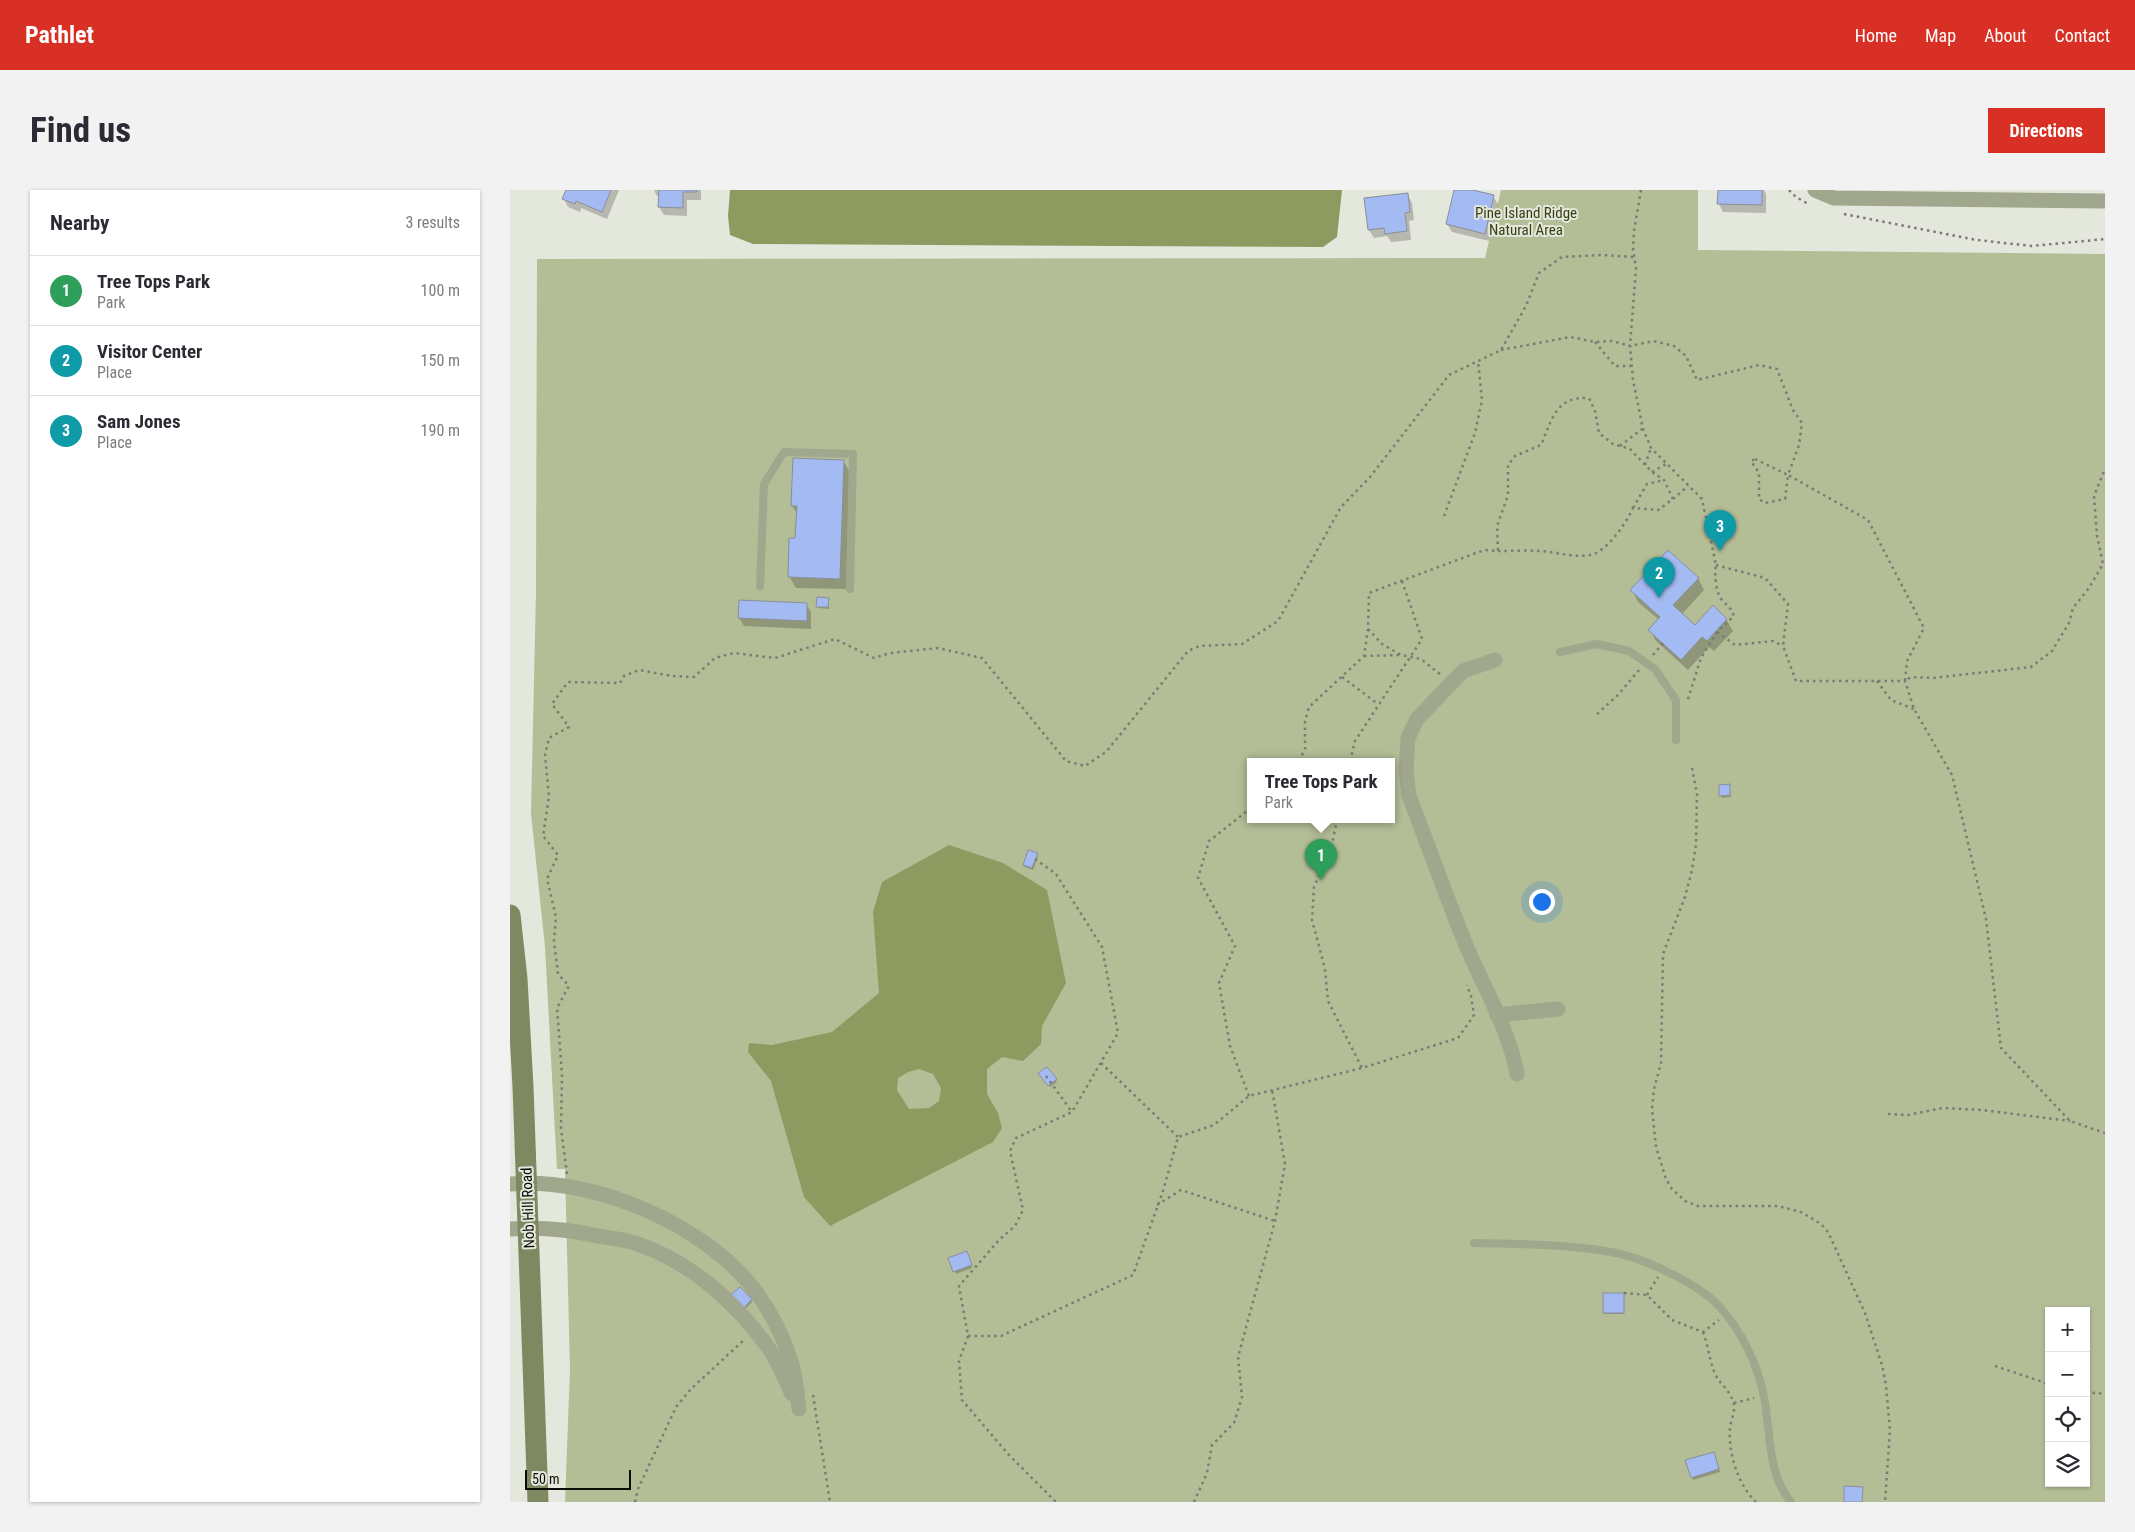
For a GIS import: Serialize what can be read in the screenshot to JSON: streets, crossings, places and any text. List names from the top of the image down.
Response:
{
  "streets": {
    "main road": ["Nob Hill Road"]
  },
  "parks": ["Pine Island Ridge Natural Area"],
  "scale_bar": "50 m",
  "page": {
    "header": "Pathlet",
    "nav": [
      "Home",
      "Map",
      "About",
      "Contact"
    ],
    "buttons": "Directions",
    "title": "Find us",
    "heading": ["Nearby", "3 results"],
    "list": [
      {
        "mark": "1",
        "name": "Tree Tops Park",
        "note": "Park",
        "value": "100 m"
      },
      {
        "mark": "2",
        "name": "Visitor Center",
        "note": "Place",
        "value": "150 m"
      },
      {
        "mark": "3",
        "name": "Sam Jones",
        "note": "Place",
        "value": "190 m"
      }
    ],
    "pins": ["3", "2", "1"],
    "popup": ["Tree Tops Park", "Park"],
    "map_buttons": ["+", "−"],
    "scale": "50 m"
  }
}
